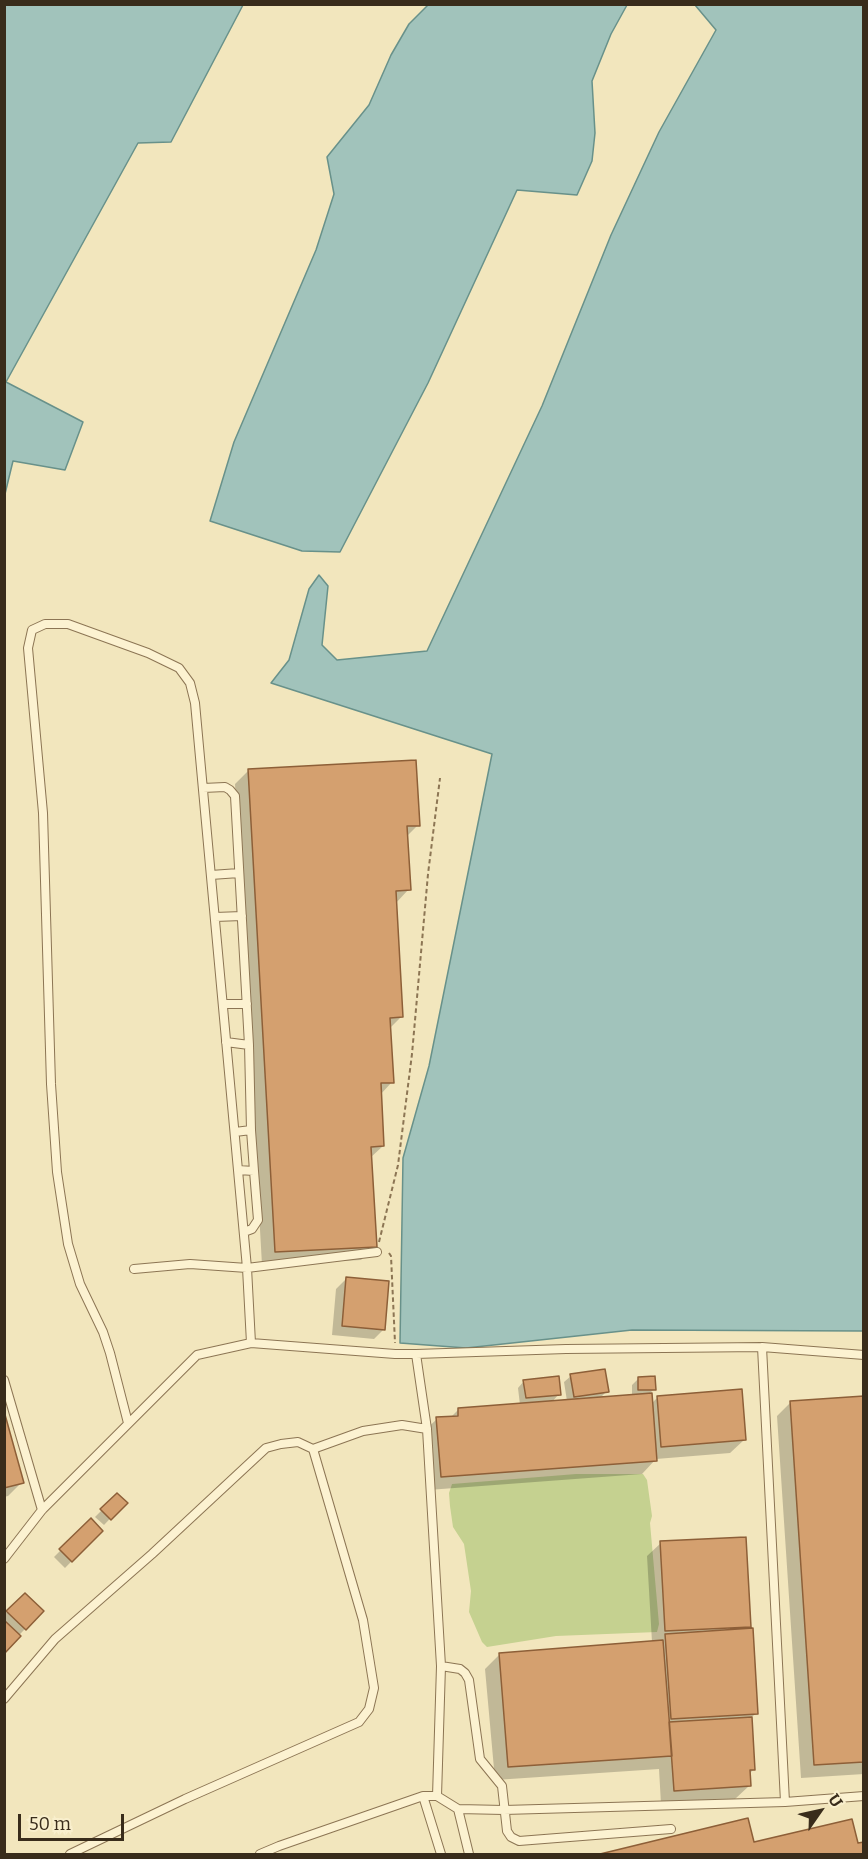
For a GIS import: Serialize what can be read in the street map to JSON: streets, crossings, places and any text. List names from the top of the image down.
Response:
{
  "scale_bar": "50 m",
  "north": "top right"
}
